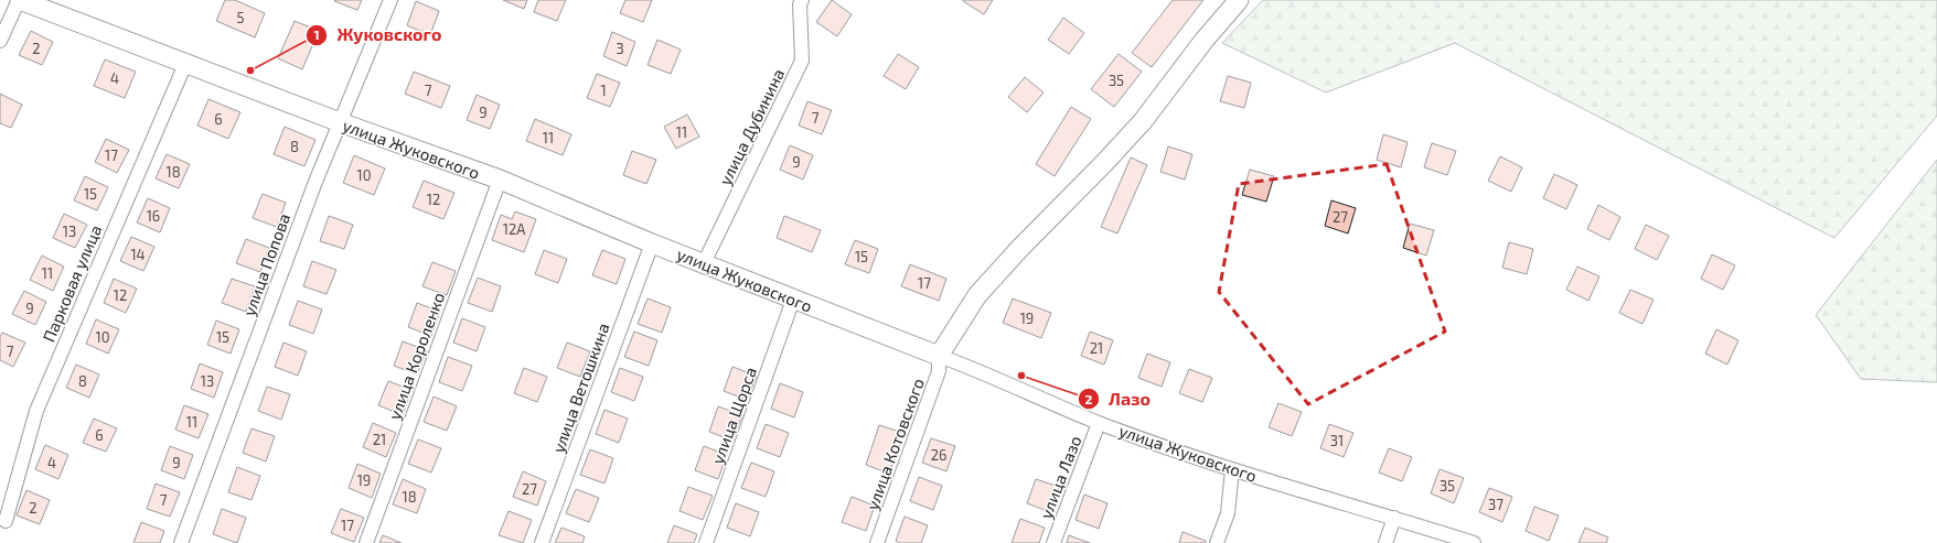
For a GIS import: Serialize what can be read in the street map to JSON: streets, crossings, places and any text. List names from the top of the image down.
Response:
{
  "streets": {
    "street": [
      "улица Дубинина",
      "улица Жуковского",
      "улица Попова",
      "Парковая улица",
      "улица Короленко",
      "улица Ветошкина",
      "улица Щорса",
      "улица Котовского",
      "улица Лазо"
    ]
  },
  "crossings": [
    ["улица Дубинина", "улица Жуковского"],
    ["улица Жуковского", "улица Попова"],
    ["улица Жуковского", "Парковая улица"],
    ["улица Жуковского", "улица Короленко"],
    ["улица Жуковского", "улица Ветошкина"],
    ["улица Жуковского", "улица Щорса"],
    ["улица Жуковского", "улица Котовского"],
    ["улица Жуковского", "улица Лазо"]
  ],
  "places": ["Жуковского", "Лазо"],
  "house_numbers": [
    "5",
    "2",
    "3",
    "4",
    "35",
    "7",
    "1",
    "9",
    "7",
    "6",
    "11",
    "11",
    "8",
    "17",
    "9",
    "18",
    "10",
    "15",
    "12",
    "16",
    "27",
    "12А",
    "13",
    "14",
    "15",
    "11",
    "17",
    "12",
    "9",
    "19",
    "10",
    "15",
    "21",
    "7",
    "8",
    "13",
    "11",
    "6",
    "21",
    "31",
    "26",
    "4",
    "9",
    "19",
    "35",
    "27",
    "18",
    "7",
    "37",
    "2",
    "17"
  ]
}
